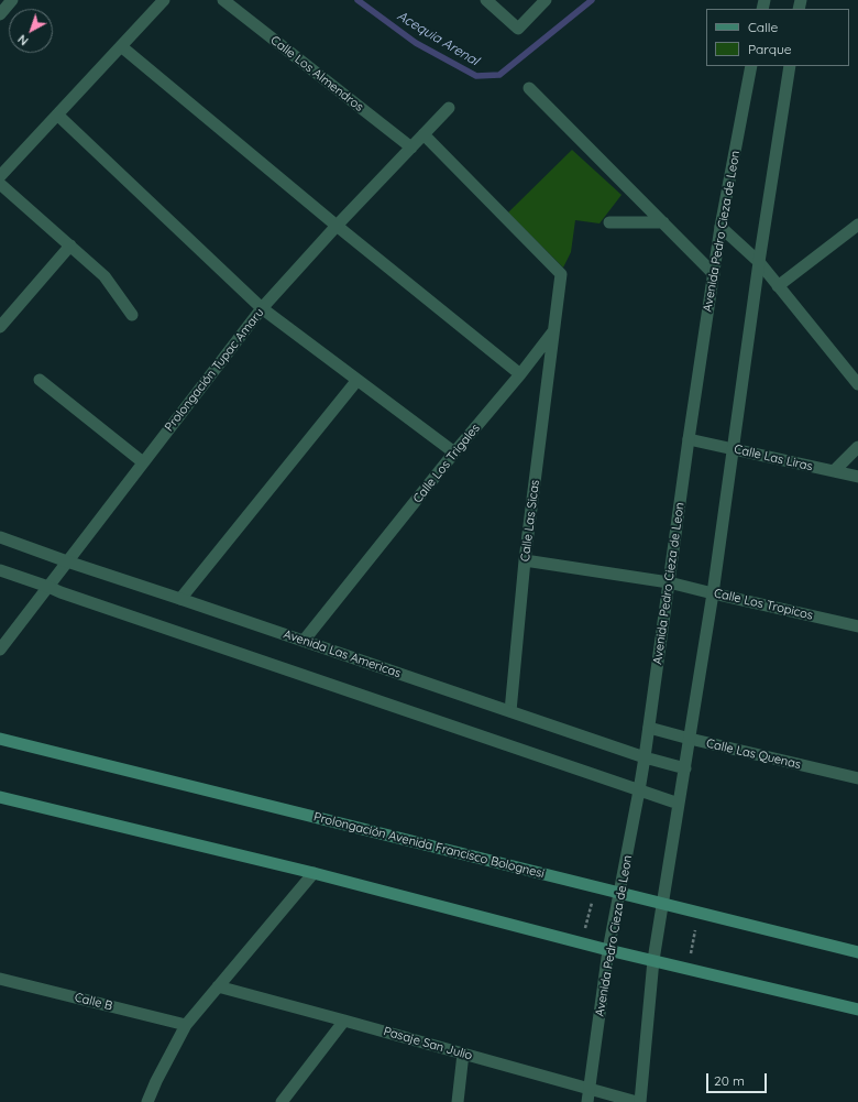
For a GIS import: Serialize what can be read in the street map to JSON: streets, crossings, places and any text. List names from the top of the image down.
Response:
{
  "streets": {
    "main road": ["Prolongación Avenida Francisco Bolognesi"],
    "street": [
      "Calle Los Almendros",
      "Avenida Pedro Cieza de Leon",
      "Prolongación Tupac Amaru",
      "Calle Las Liras",
      "Calle Los Trigales",
      "Calle Las Sicas",
      "Calle Los Tropicos",
      "Avenida Las Americas",
      "Calle Las Quenas",
      "Calle B",
      "Pasaje San Julio"
    ]
  },
  "crossings": [
    ["Calle Los Almendros", "Prolongación Tupac Amaru"],
    ["Avenida Pedro Cieza de Leon", "Calle Las Liras"],
    ["Avenida Pedro Cieza de Leon", "Calle Los Tropicos"],
    ["Avenida Pedro Cieza de Leon", "Avenida Las Americas"],
    ["Avenida Pedro Cieza de Leon", "Calle Las Quenas"],
    ["Avenida Pedro Cieza de Leon", "Prolongación Avenida Francisco Bolognesi"],
    ["Avenida Pedro Cieza de Leon", "Pasaje San Julio"],
    ["Prolongación Tupac Amaru", "Avenida Las Americas"],
    ["Calle Los Trigales", "Calle Las Sicas"],
    ["Calle Los Trigales", "Avenida Las Americas"],
    ["Calle Las Sicas", "Calle Los Tropicos"],
    ["Calle Las Sicas", "Avenida Las Americas"]
  ],
  "water": ["Acequia Arenal"],
  "legend": ["Calle", "Parque"],
  "scale_bar": "20 m",
  "north": "bottom left"
}
